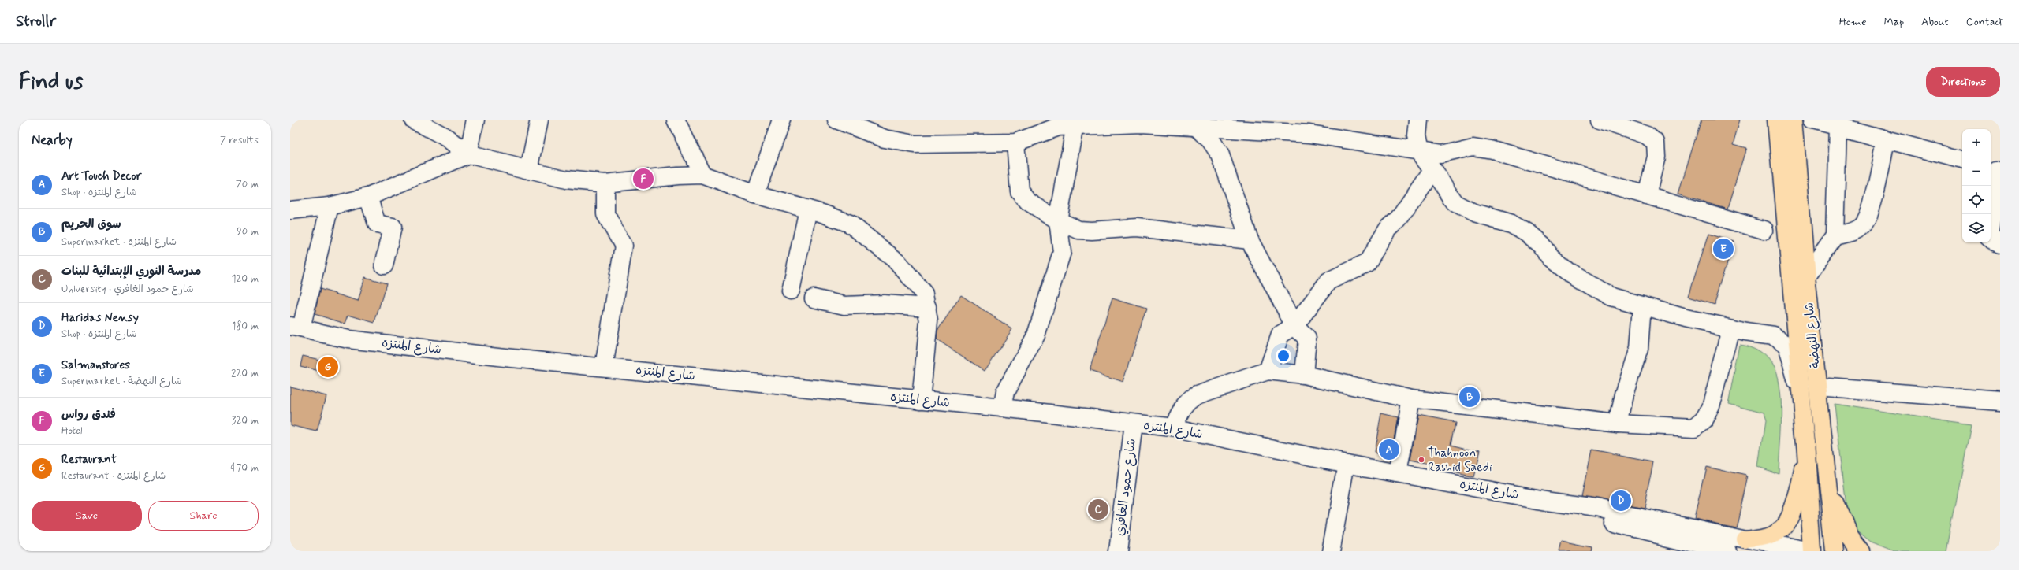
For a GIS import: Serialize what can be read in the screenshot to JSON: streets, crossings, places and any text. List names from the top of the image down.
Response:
{
  "streets": {
    "main road": ["شارع النهضة"],
    "street": ["شارع المنتزه", "شارع حمود الغافري"]
  },
  "crossings": [
    ["شارع المنتزه", "شارع حمود الغافري"]
  ],
  "places": ["Thahnoon Rashid Saedi"],
  "page": {
    "header": "Strollr",
    "nav": [
      "Home",
      "Map",
      "About",
      "Contact"
    ],
    "buttons": [
      "Directions",
      ["Save", "Share"]
    ],
    "title": "Find us",
    "heading": ["Nearby", "7 results"],
    "map_buttons": ["+", "−"],
    "list": [
      {
        "mark": "A",
        "name": "Art Touch Decor",
        "note": "Shop · شارع المنتزه",
        "value": "70 m"
      },
      {
        "mark": "B",
        "name": "سوق الحريم",
        "note": "Supermarket · شارع المنتزه",
        "value": "90 m"
      },
      {
        "mark": "C",
        "name": "مدرسة النوري الإبتدائية للبنات",
        "note": "University · شارع حمود الغافري",
        "value": "120 m"
      },
      {
        "mark": "D",
        "name": "Haridas Nensy",
        "note": "Shop · شارع المنتزه",
        "value": "180 m"
      },
      {
        "mark": "E",
        "name": "Salmanstores",
        "note": "Supermarket · شارع النهضة",
        "value": "220 m"
      },
      {
        "mark": "F",
        "name": "فندق رواس",
        "note": "Hotel",
        "value": "320 m"
      },
      {
        "mark": "G",
        "name": "Restaurant",
        "note": "Restaurant · شارع المنتزه",
        "value": "470 m"
      }
    ],
    "pins": [
      "F",
      "E",
      "G",
      "B",
      "A",
      "D",
      "C"
    ]
  }
}
